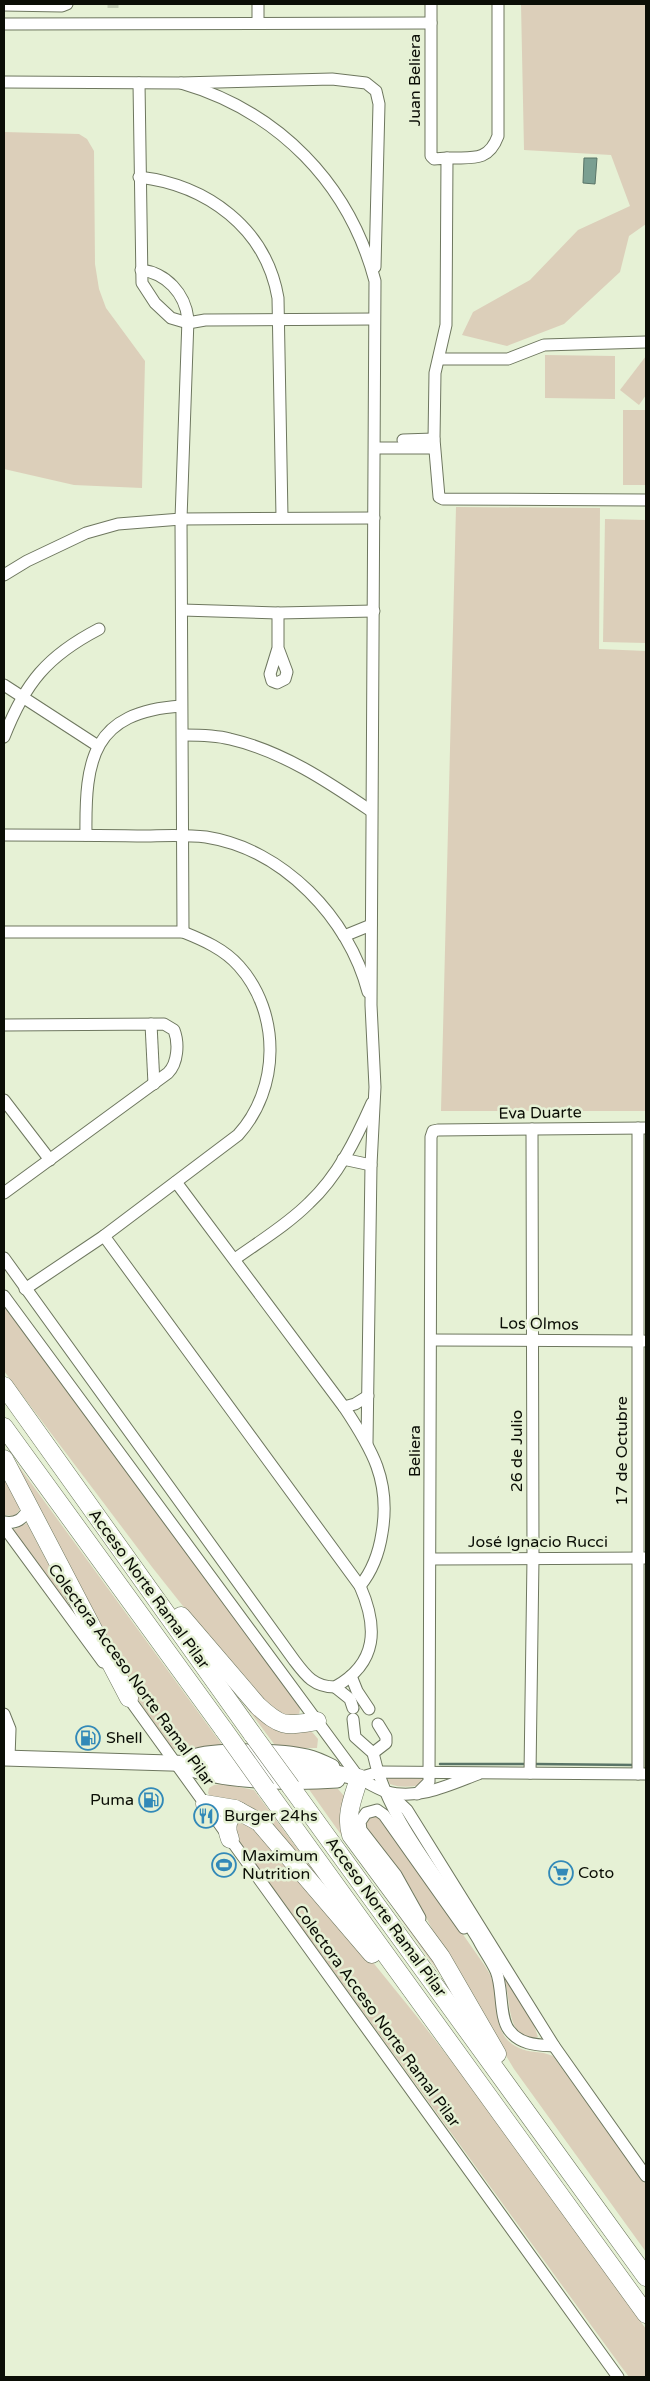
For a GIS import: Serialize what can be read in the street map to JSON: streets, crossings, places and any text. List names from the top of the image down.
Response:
{
  "streets": {
    "highway": ["Acceso Norte Ramal Pilar"],
    "street": [
      "Juan Beliera",
      "Eva Duarte",
      "Los Olmos",
      "Beliera",
      "26 de Julio",
      "17 de Octubre",
      "José Ignacio Rucci",
      "Colectora Acceso Norte Ramal Pilar"
    ]
  },
  "crossings": [
    ["Eva Duarte", "Beliera"],
    ["Eva Duarte", "26 de Julio"],
    ["Eva Duarte", "17 de Octubre"],
    ["Los Olmos", "Beliera"],
    ["Los Olmos", "26 de Julio"],
    ["Los Olmos", "17 de Octubre"],
    ["Beliera", "José Ignacio Rucci"],
    ["26 de Julio", "José Ignacio Rucci"],
    ["17 de Octubre", "José Ignacio Rucci"]
  ],
  "places": {
    "fuel station": ["Shell", "Puma"],
    "restaurant": ["Burger 24hs"],
    "sports": ["Maximum Nutrition"],
    "supermarket": ["Coto"]
  }
}
